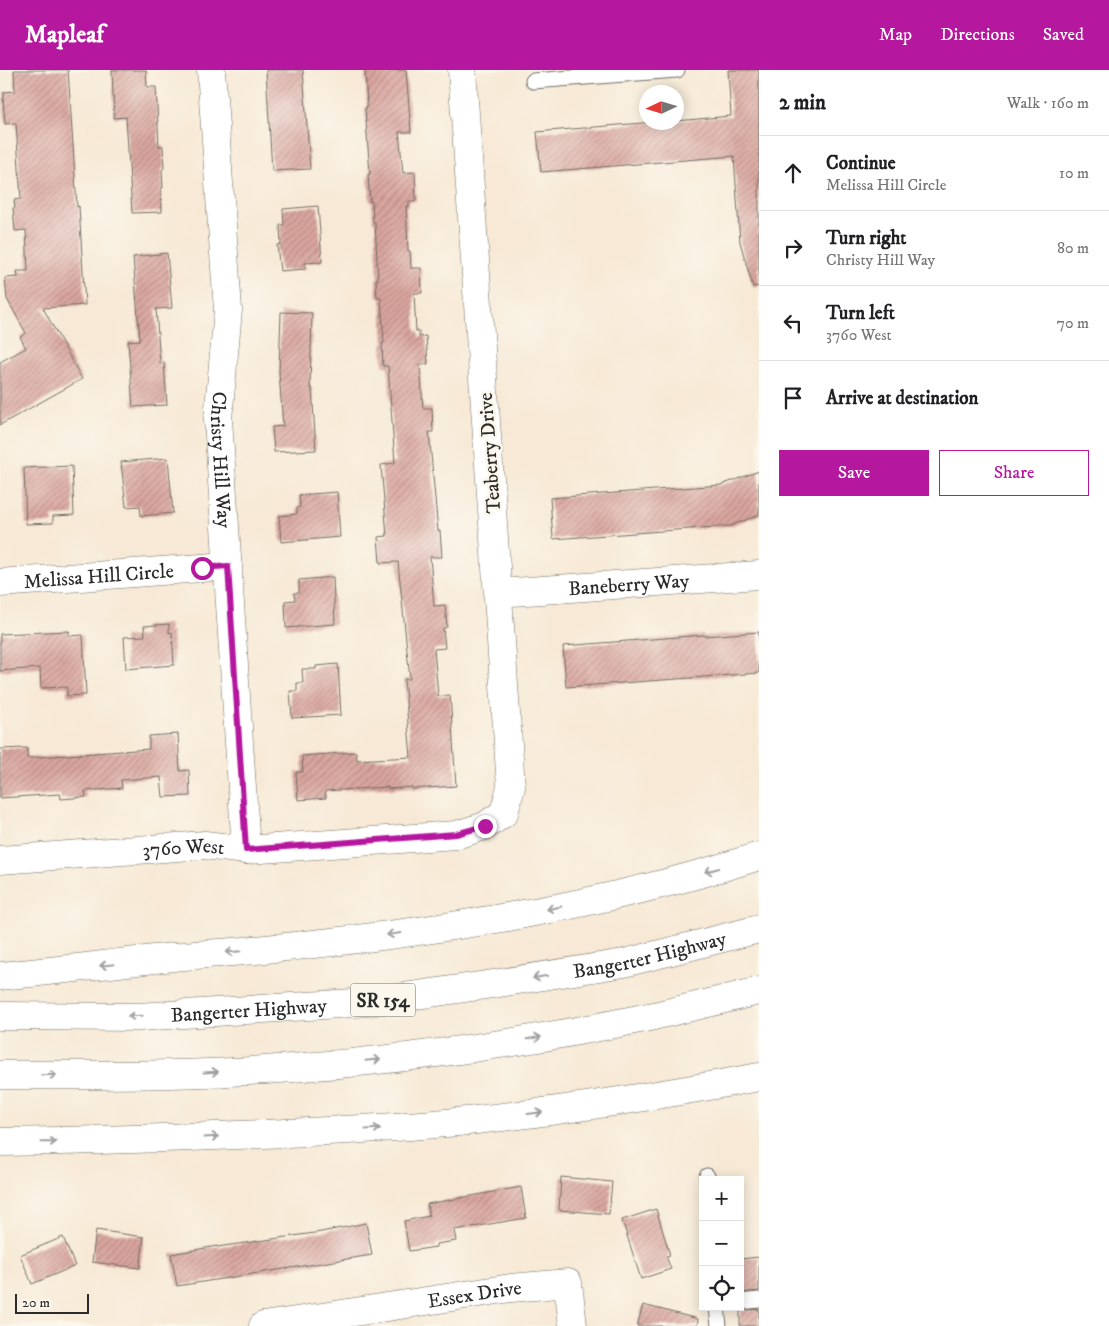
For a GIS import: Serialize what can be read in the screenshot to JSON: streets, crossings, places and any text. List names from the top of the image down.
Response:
{
  "streets": {
    "main road": [
      "Teaberry Drive",
      "Christy Hill Way",
      "Melissa Hill Circle",
      "Baneberry Way",
      "3760 West",
      "Bangerter Highway",
      "SR 154",
      "Essex Drive"
    ]
  },
  "crossings": [
    ["Teaberry Drive", "Baneberry Way"],
    ["Teaberry Drive", "3760 West"],
    ["Christy Hill Way", "Melissa Hill Circle"],
    ["Christy Hill Way", "3760 West"]
  ],
  "scale_bar": "20 m",
  "north": "left",
  "page": {
    "header": "Mapleaf",
    "nav": ["Map", "Directions", "Saved"],
    "heading": ["2 min", "Walk · 160 m"],
    "list": [
      ["Continue", "Melissa Hill Circle", "10 m"],
      ["Turn right", "Christy Hill Way", "80 m"],
      ["Turn left", "3760 West", "70 m"],
      "Arrive at destination"
    ],
    "buttons": ["Save", "Share"],
    "map_buttons": ["+", "−"],
    "scale": "20 m"
  }
}
